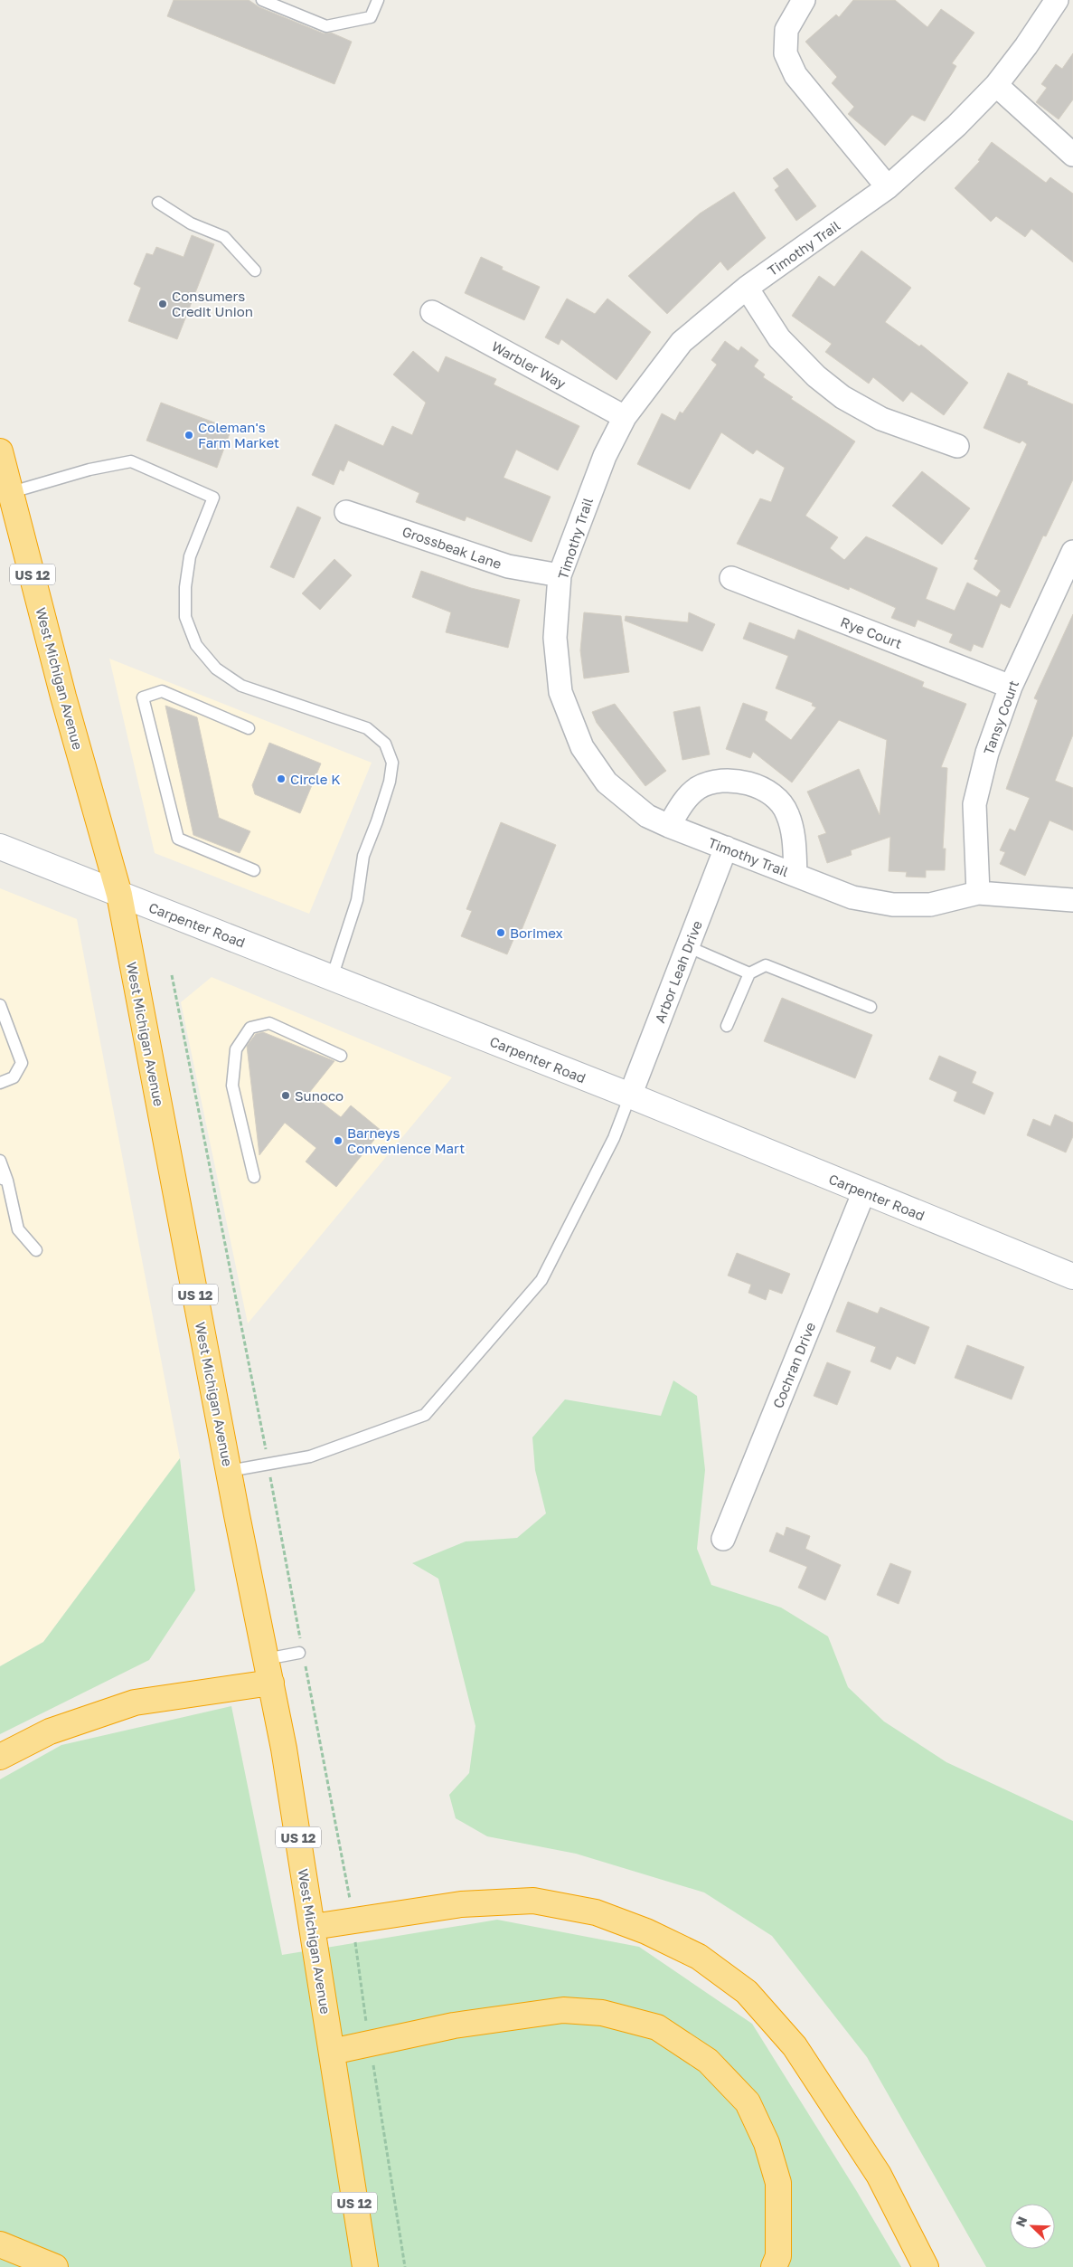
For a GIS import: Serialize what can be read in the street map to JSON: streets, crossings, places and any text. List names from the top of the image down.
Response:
{
  "streets": {
    "highway": ["US 12", "West Michigan Avenue"],
    "main road": ["Carpenter Road"],
    "street": [
      "Timothy Trail",
      "Warbler Way",
      "Grossbeak Lane",
      "Rye Court",
      "Tansy Court",
      "Arbor Leah Drive",
      "Cochran Drive"
    ]
  },
  "crossings": [
    ["Timothy Trail", "Warbler Way"],
    ["Timothy Trail", "Grossbeak Lane"],
    ["Timothy Trail", "Tansy Court"],
    ["Timothy Trail", "Arbor Leah Drive"],
    ["Rye Court", "Tansy Court"],
    ["West Michigan Avenue", "Carpenter Road"],
    ["Carpenter Road", "Arbor Leah Drive"],
    ["Carpenter Road", "Cochran Drive"]
  ],
  "places": [
    "Consumers Credit Union",
    "Coleman's Farm Market",
    "Circle K",
    "Borimex",
    "Sunoco",
    "Barneys Convenience Mart"
  ],
  "north": "top left"
}
